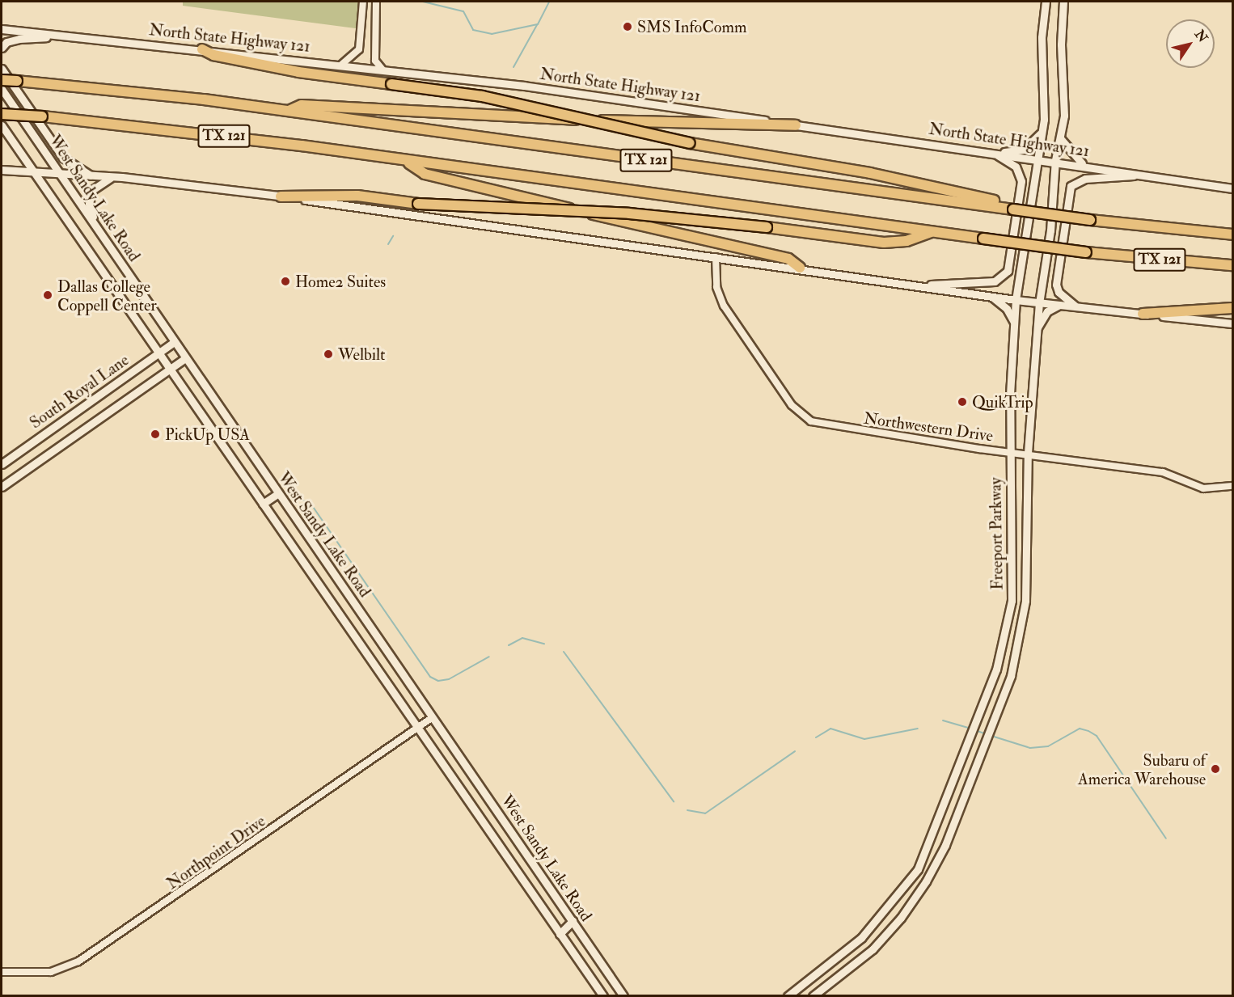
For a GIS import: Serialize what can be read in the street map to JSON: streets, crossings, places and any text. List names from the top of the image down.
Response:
{
  "streets": {
    "highway": ["TX 121"],
    "main road": [
      "North State Highway 121",
      "West Sandy Lake Road",
      "South Royal Lane",
      "Freeport Parkway"
    ],
    "street": ["Northwestern Drive", "Northpoint Drive"]
  },
  "crossings": [
    ["North State Highway 121", "Freeport Parkway"],
    ["West Sandy Lake Road", "South Royal Lane"],
    ["West Sandy Lake Road", "Northpoint Drive"],
    ["Northwestern Drive", "Freeport Parkway"]
  ],
  "places": [
    "SMS InfoComm",
    "Home2 Suites",
    "Dallas College Coppell Center",
    "Welbilt",
    "QuikTrip",
    "PickUp USA",
    "Subaru of America Warehouse"
  ],
  "north": "top right"
}
